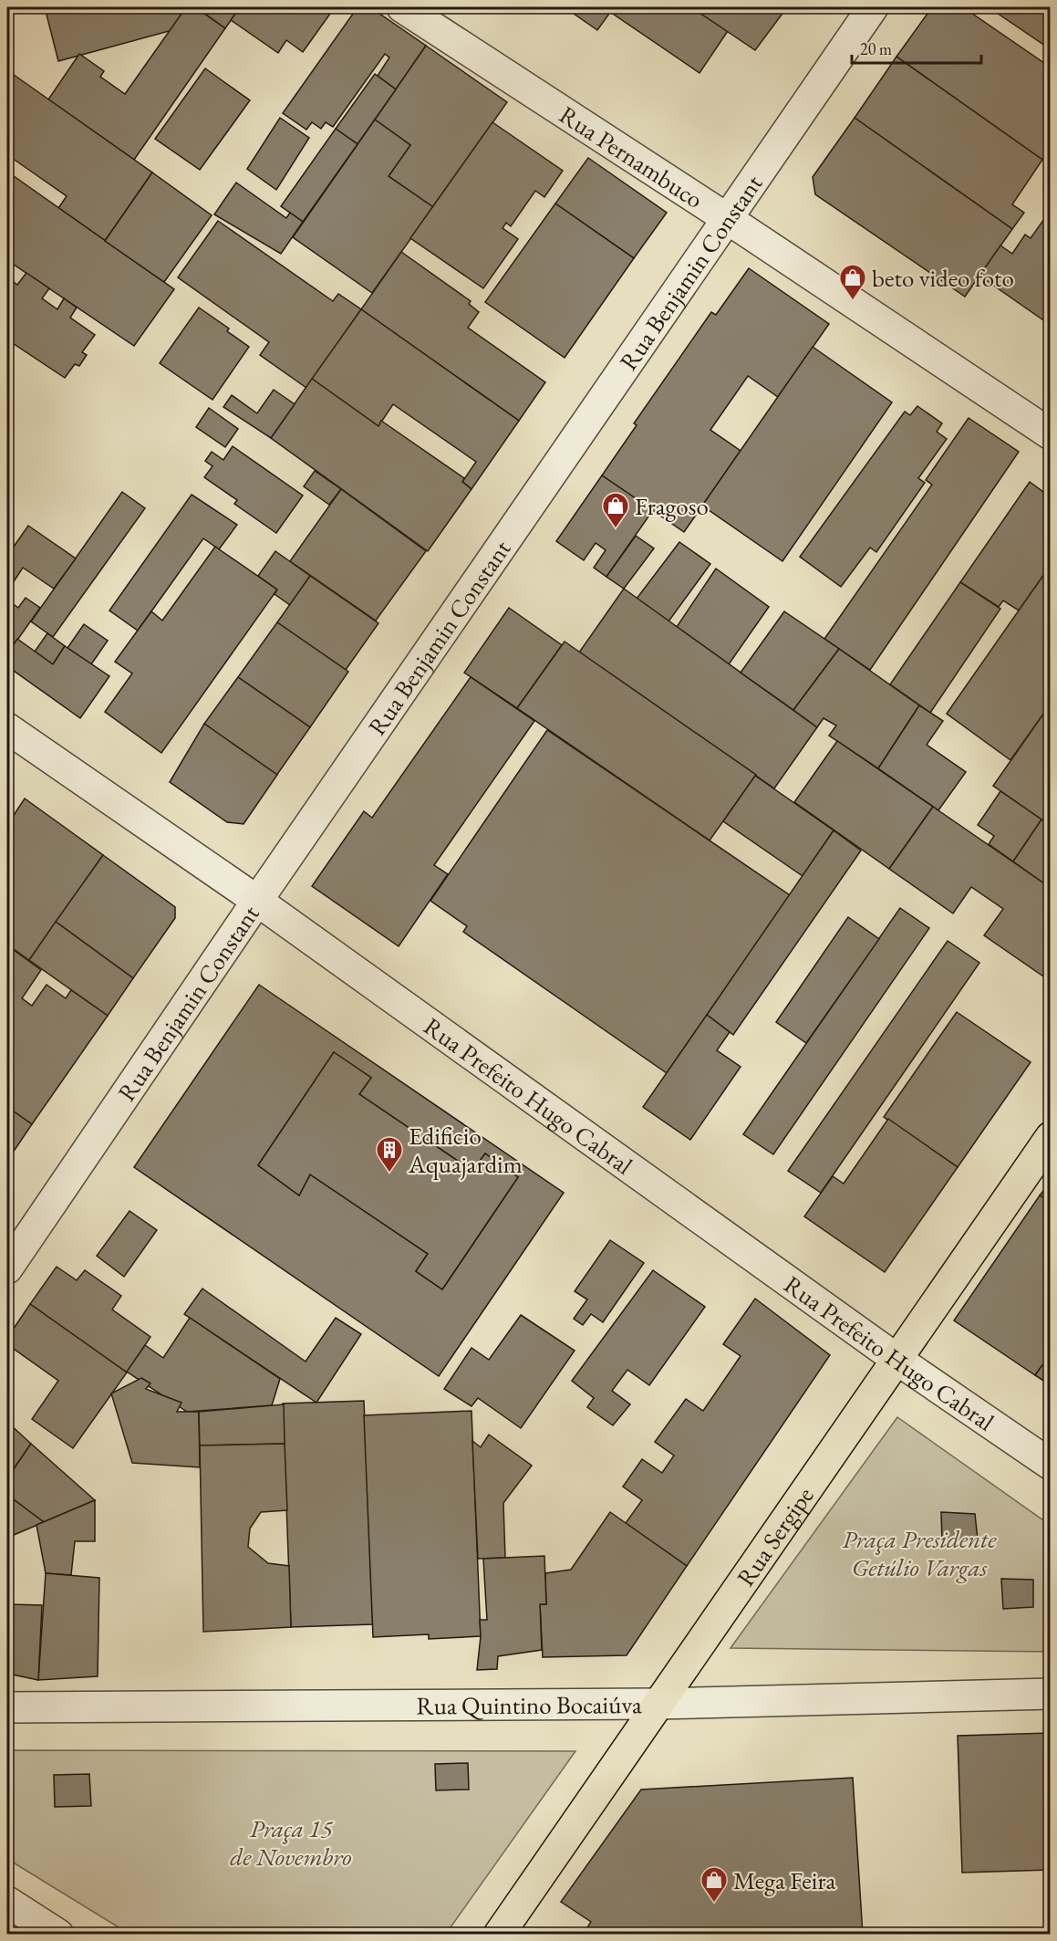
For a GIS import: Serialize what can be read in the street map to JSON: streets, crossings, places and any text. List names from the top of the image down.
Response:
{
  "streets": {
    "main road": ["Rua Sergipe"],
    "street": [
      "Rua Pernambuco",
      "Rua Benjamin Constant",
      "Rua Prefeito Hugo Cabral",
      "Rua Quintino Bocaiúva"
    ]
  },
  "crossings": [
    ["Rua Pernambuco", "Rua Benjamin Constant"],
    ["Rua Benjamin Constant", "Rua Prefeito Hugo Cabral"],
    ["Rua Prefeito Hugo Cabral", "Rua Sergipe"],
    ["Rua Sergipe", "Rua Quintino Bocaiúva"]
  ],
  "parks": ["Praça Presidente Getúlio Vargas", "Praça 15 de Novembro"],
  "places": {
    "shop": ["beto video foto", "Fragoso", "Mega Feira"],
    "building": ["Edificio Aquajardim"]
  },
  "scale_bar": "20 m"
}
